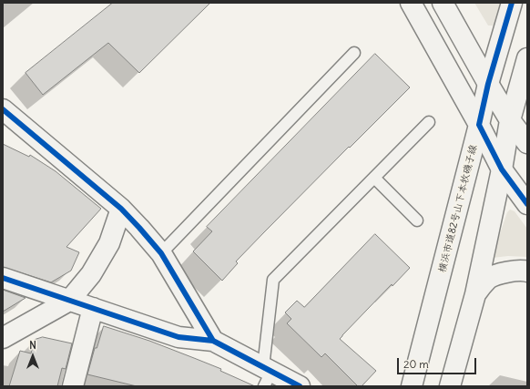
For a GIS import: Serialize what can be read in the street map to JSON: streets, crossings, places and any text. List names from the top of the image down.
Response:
{
  "streets": {
    "street": ["横浜市道82号山下本牧磯子線"]
  },
  "scale_bar": "20 m",
  "north": "top"
}
